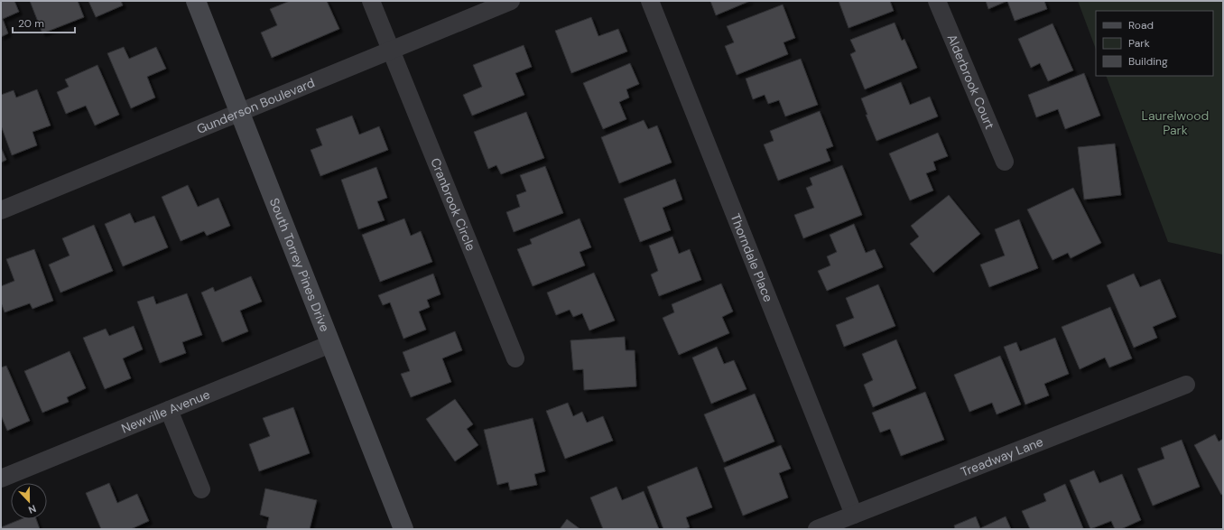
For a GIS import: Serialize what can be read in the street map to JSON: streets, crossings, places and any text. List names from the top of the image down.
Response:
{
  "streets": {
    "main road": ["South Torrey Pines Drive"],
    "street": [
      "Alderbrook Court",
      "Gunderson Boulevard",
      "Cranbrook Circle",
      "Thorndale Place",
      "Newville Avenue",
      "Treadway Lane"
    ]
  },
  "crossings": [
    ["Gunderson Boulevard", "Cranbrook Circle"],
    ["Gunderson Boulevard", "South Torrey Pines Drive"],
    ["Thorndale Place", "Treadway Lane"],
    ["South Torrey Pines Drive", "Newville Avenue"]
  ],
  "parks": ["Laurelwood Park"],
  "legend": ["Road", "Park", "Building"],
  "scale_bar": "20 m",
  "north": "bottom"
}
